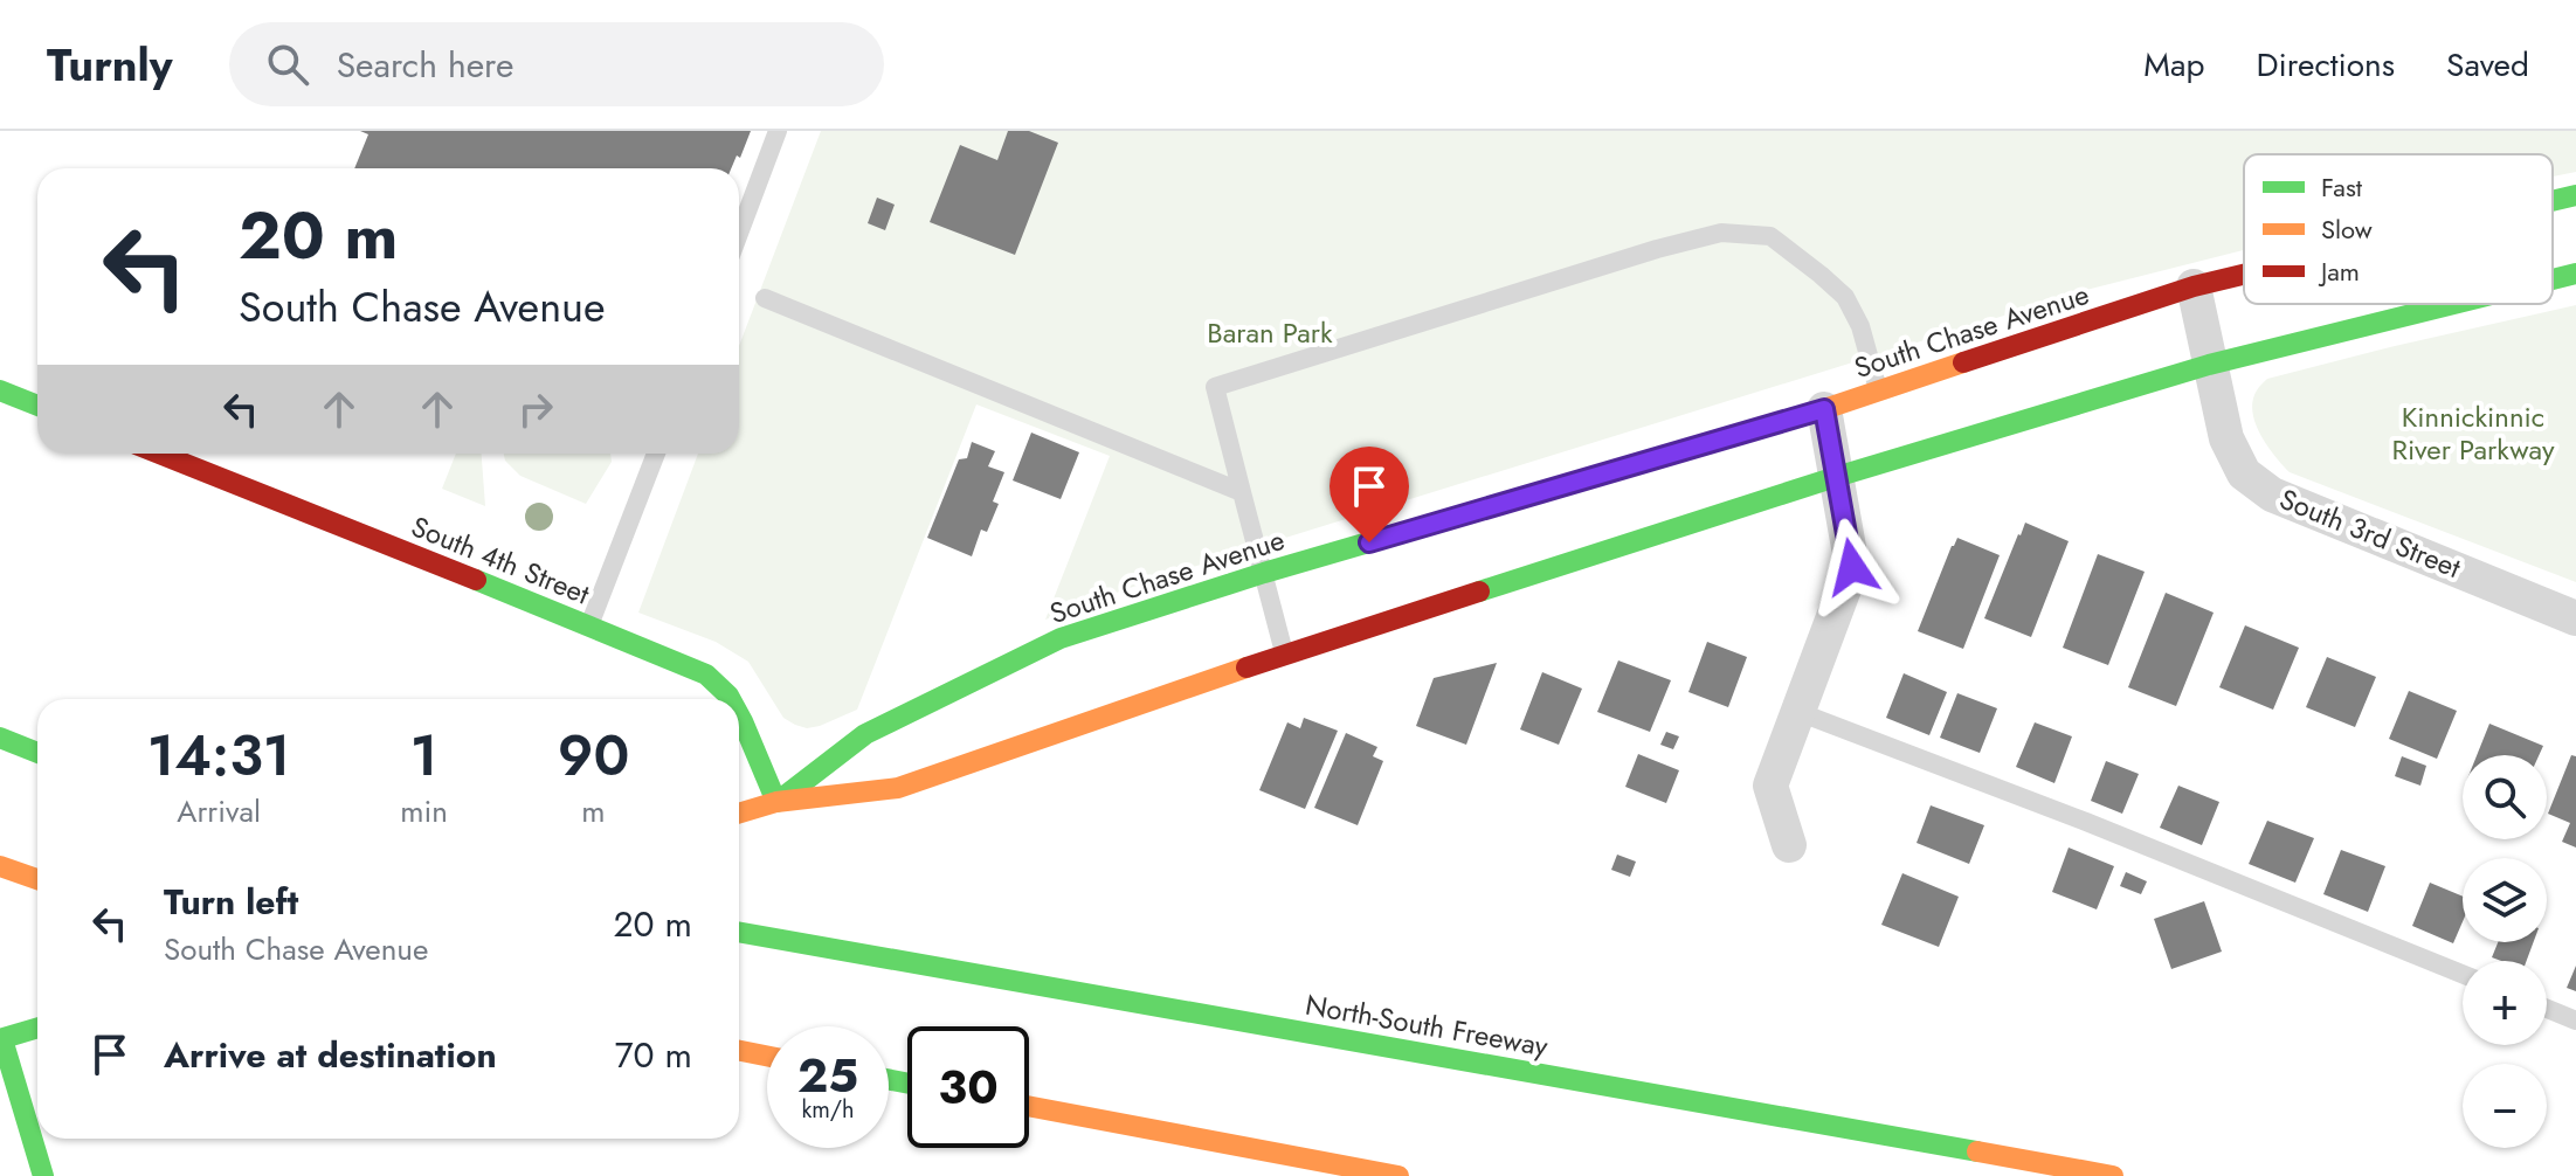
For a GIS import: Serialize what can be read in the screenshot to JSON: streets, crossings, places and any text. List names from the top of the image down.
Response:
{
  "streets": {
    "main road": ["South Chase Avenue", "South 4th Street", "North-South Freeway"],
    "street": ["South 3rd Street"]
  },
  "crossings": [
    ["South Chase Avenue", "South 3rd Street"],
    ["South Chase Avenue", "South 4th Street"]
  ],
  "parks": ["Baran Park", "Kinnickinnic River Parkway"],
  "legend": ["Fast", "Slow", "Jam"],
  "page": {
    "header": "Turnly",
    "search": "Search here",
    "nav": ["Map", "Directions", "Saved"],
    "turn": ["20 m", "South Chase Avenue"],
    "eta": [
      "14:31",
      "Arrival",
      "1",
      "min",
      "90",
      "m"
    ],
    "map_buttons": ["+", "−"],
    "list": [
      {
        "name": "Turn left",
        "note": "South Chase Avenue",
        "value": "20 m"
      },
      {
        "name": "Arrive at destination",
        "value": "70 m"
      }
    ],
    "speed": "25 km/h",
    "limit": "30"
  }
}
